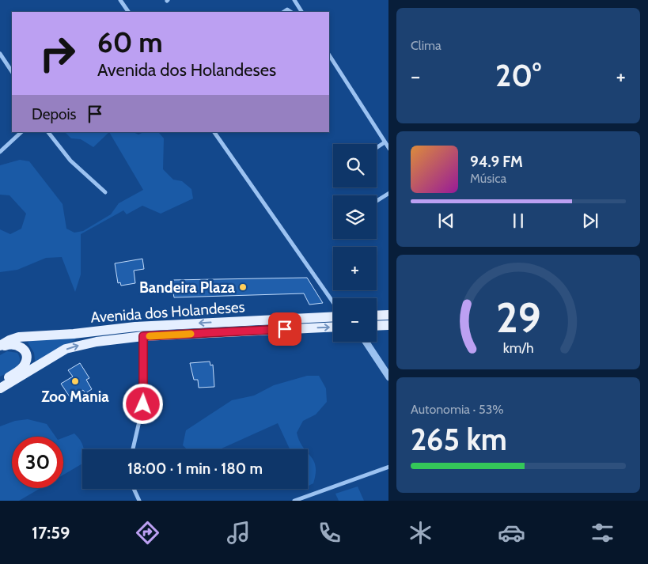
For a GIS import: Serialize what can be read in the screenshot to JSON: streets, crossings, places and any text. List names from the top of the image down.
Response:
{
  "streets": {
    "main road": ["Avenida dos Holandeses"]
  },
  "places": ["Bandeira Plaza", "Zoo Mania"],
  "page": {
    "tile": [
      "Clima",
      ["Autonomia · 53%", "265 km"]
    ],
    "turn": ["60 m", "Avenida dos Holandeses"],
    "heat": ["−", "20°", "+"],
    "then": "Depois",
    "map_buttons": ["+", "−"],
    "song": ["94.9 FM", "Música"],
    "limit": "30",
    "trip": "18:00 · 1 min · 180 m",
    "tabs": "17:59",
    "gauge": ["29", "km/h"]
  }
}
